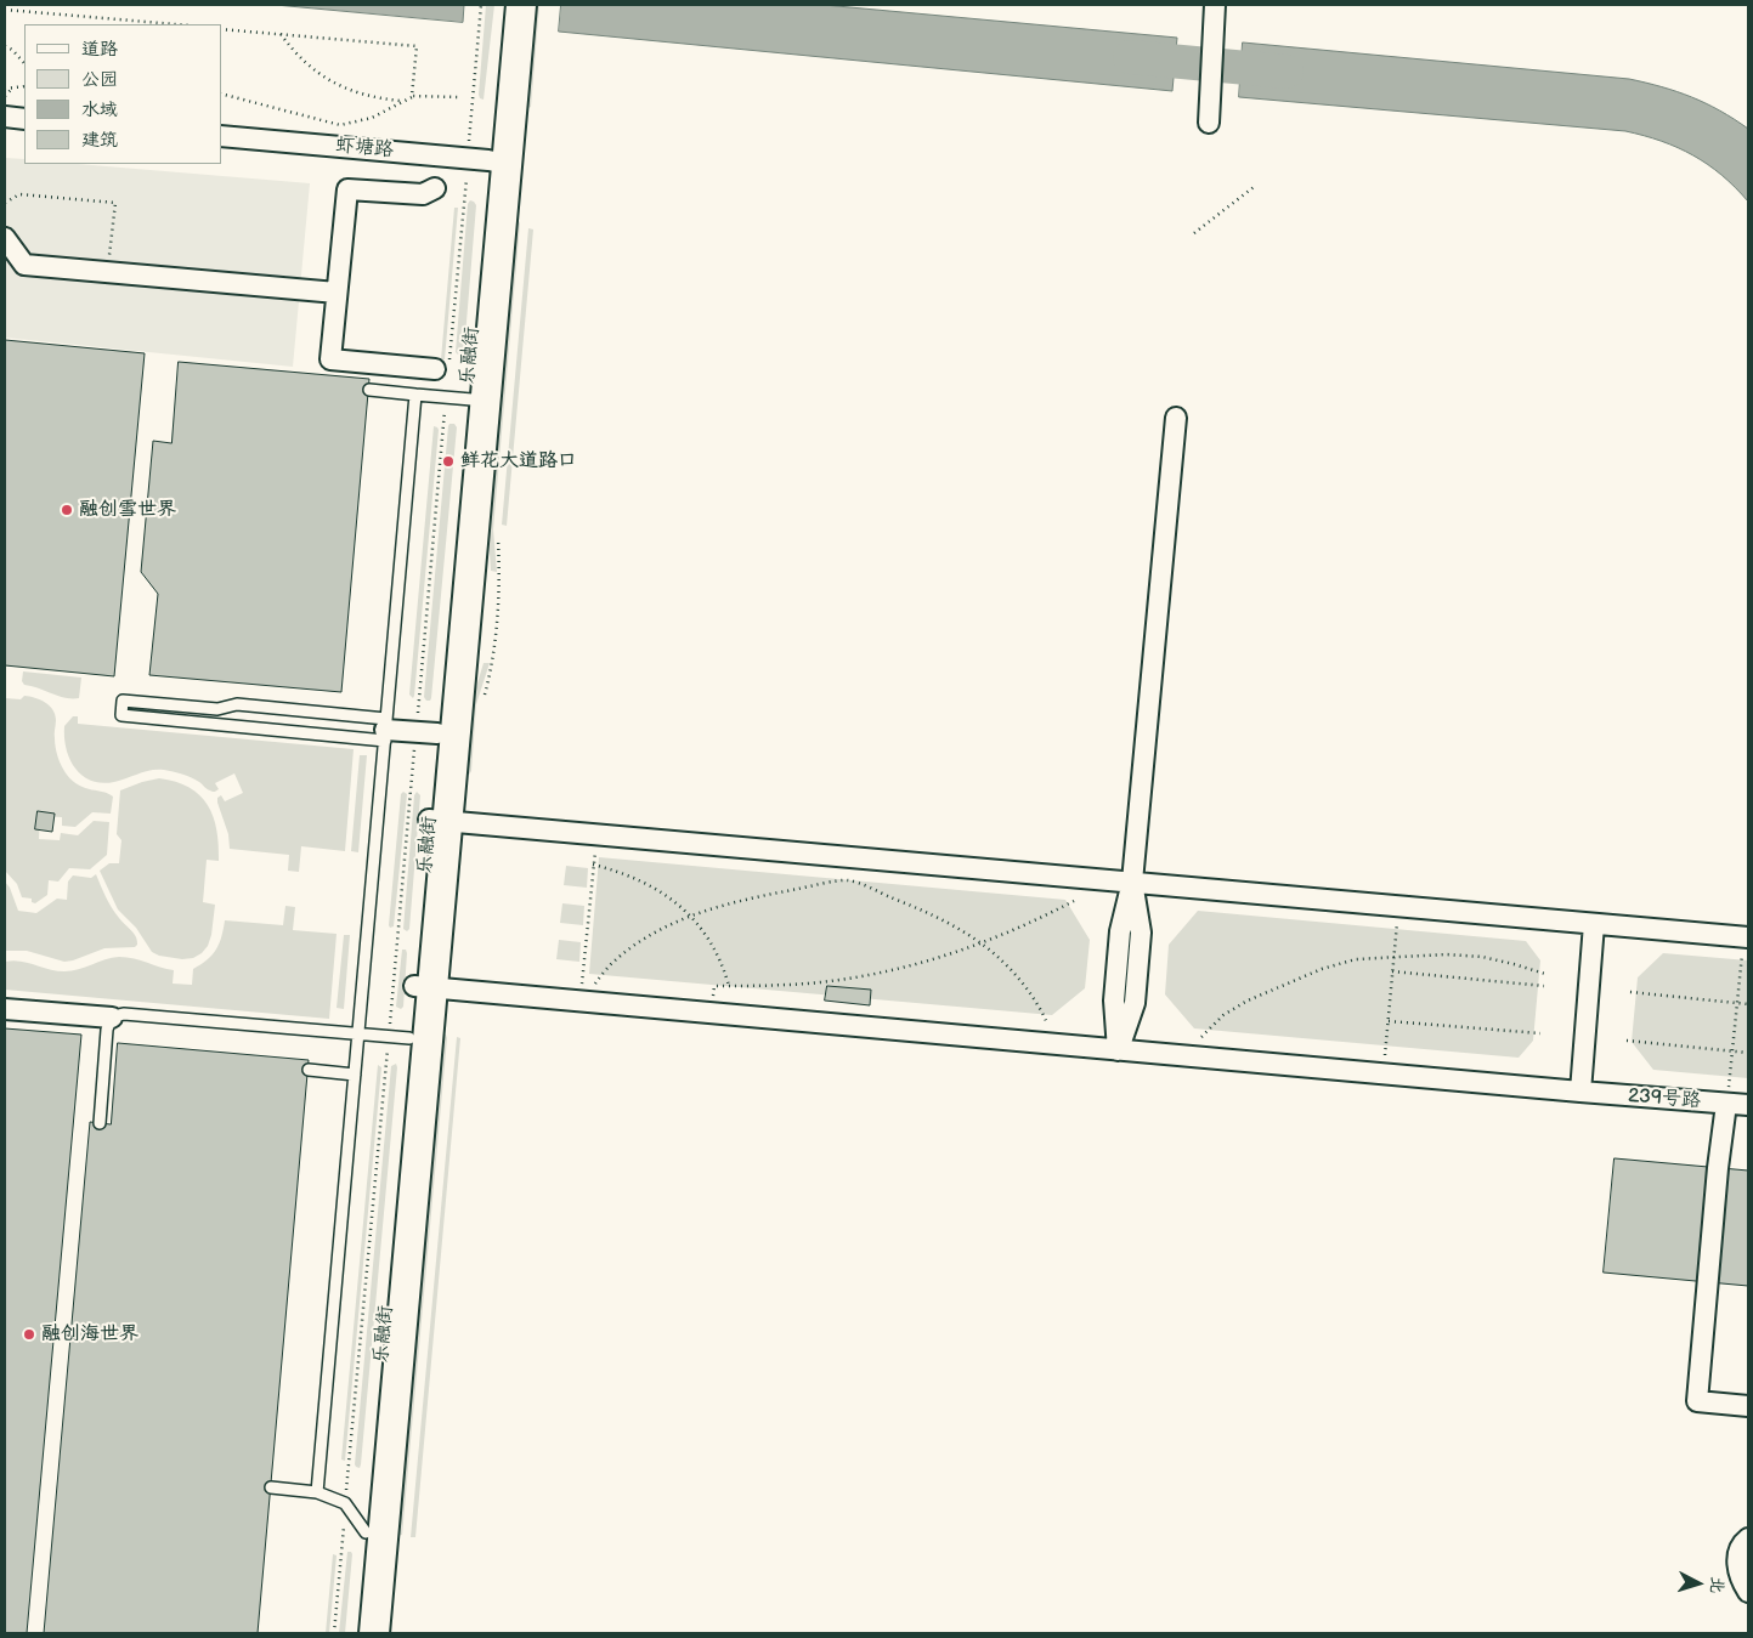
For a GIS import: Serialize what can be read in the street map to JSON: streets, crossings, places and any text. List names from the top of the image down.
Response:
{
  "streets": {
    "street": ["虾塘路", "乐融街", "239号路"]
  },
  "crossings": [
    ["虾塘路", "乐融街"],
    ["乐融街", "239号路"]
  ],
  "places": ["鲜花大道路口", "融创雪世界", "融创海世界"],
  "legend": [
    "道路",
    "公园",
    "水域",
    "建筑"
  ],
  "north": "right"
}
